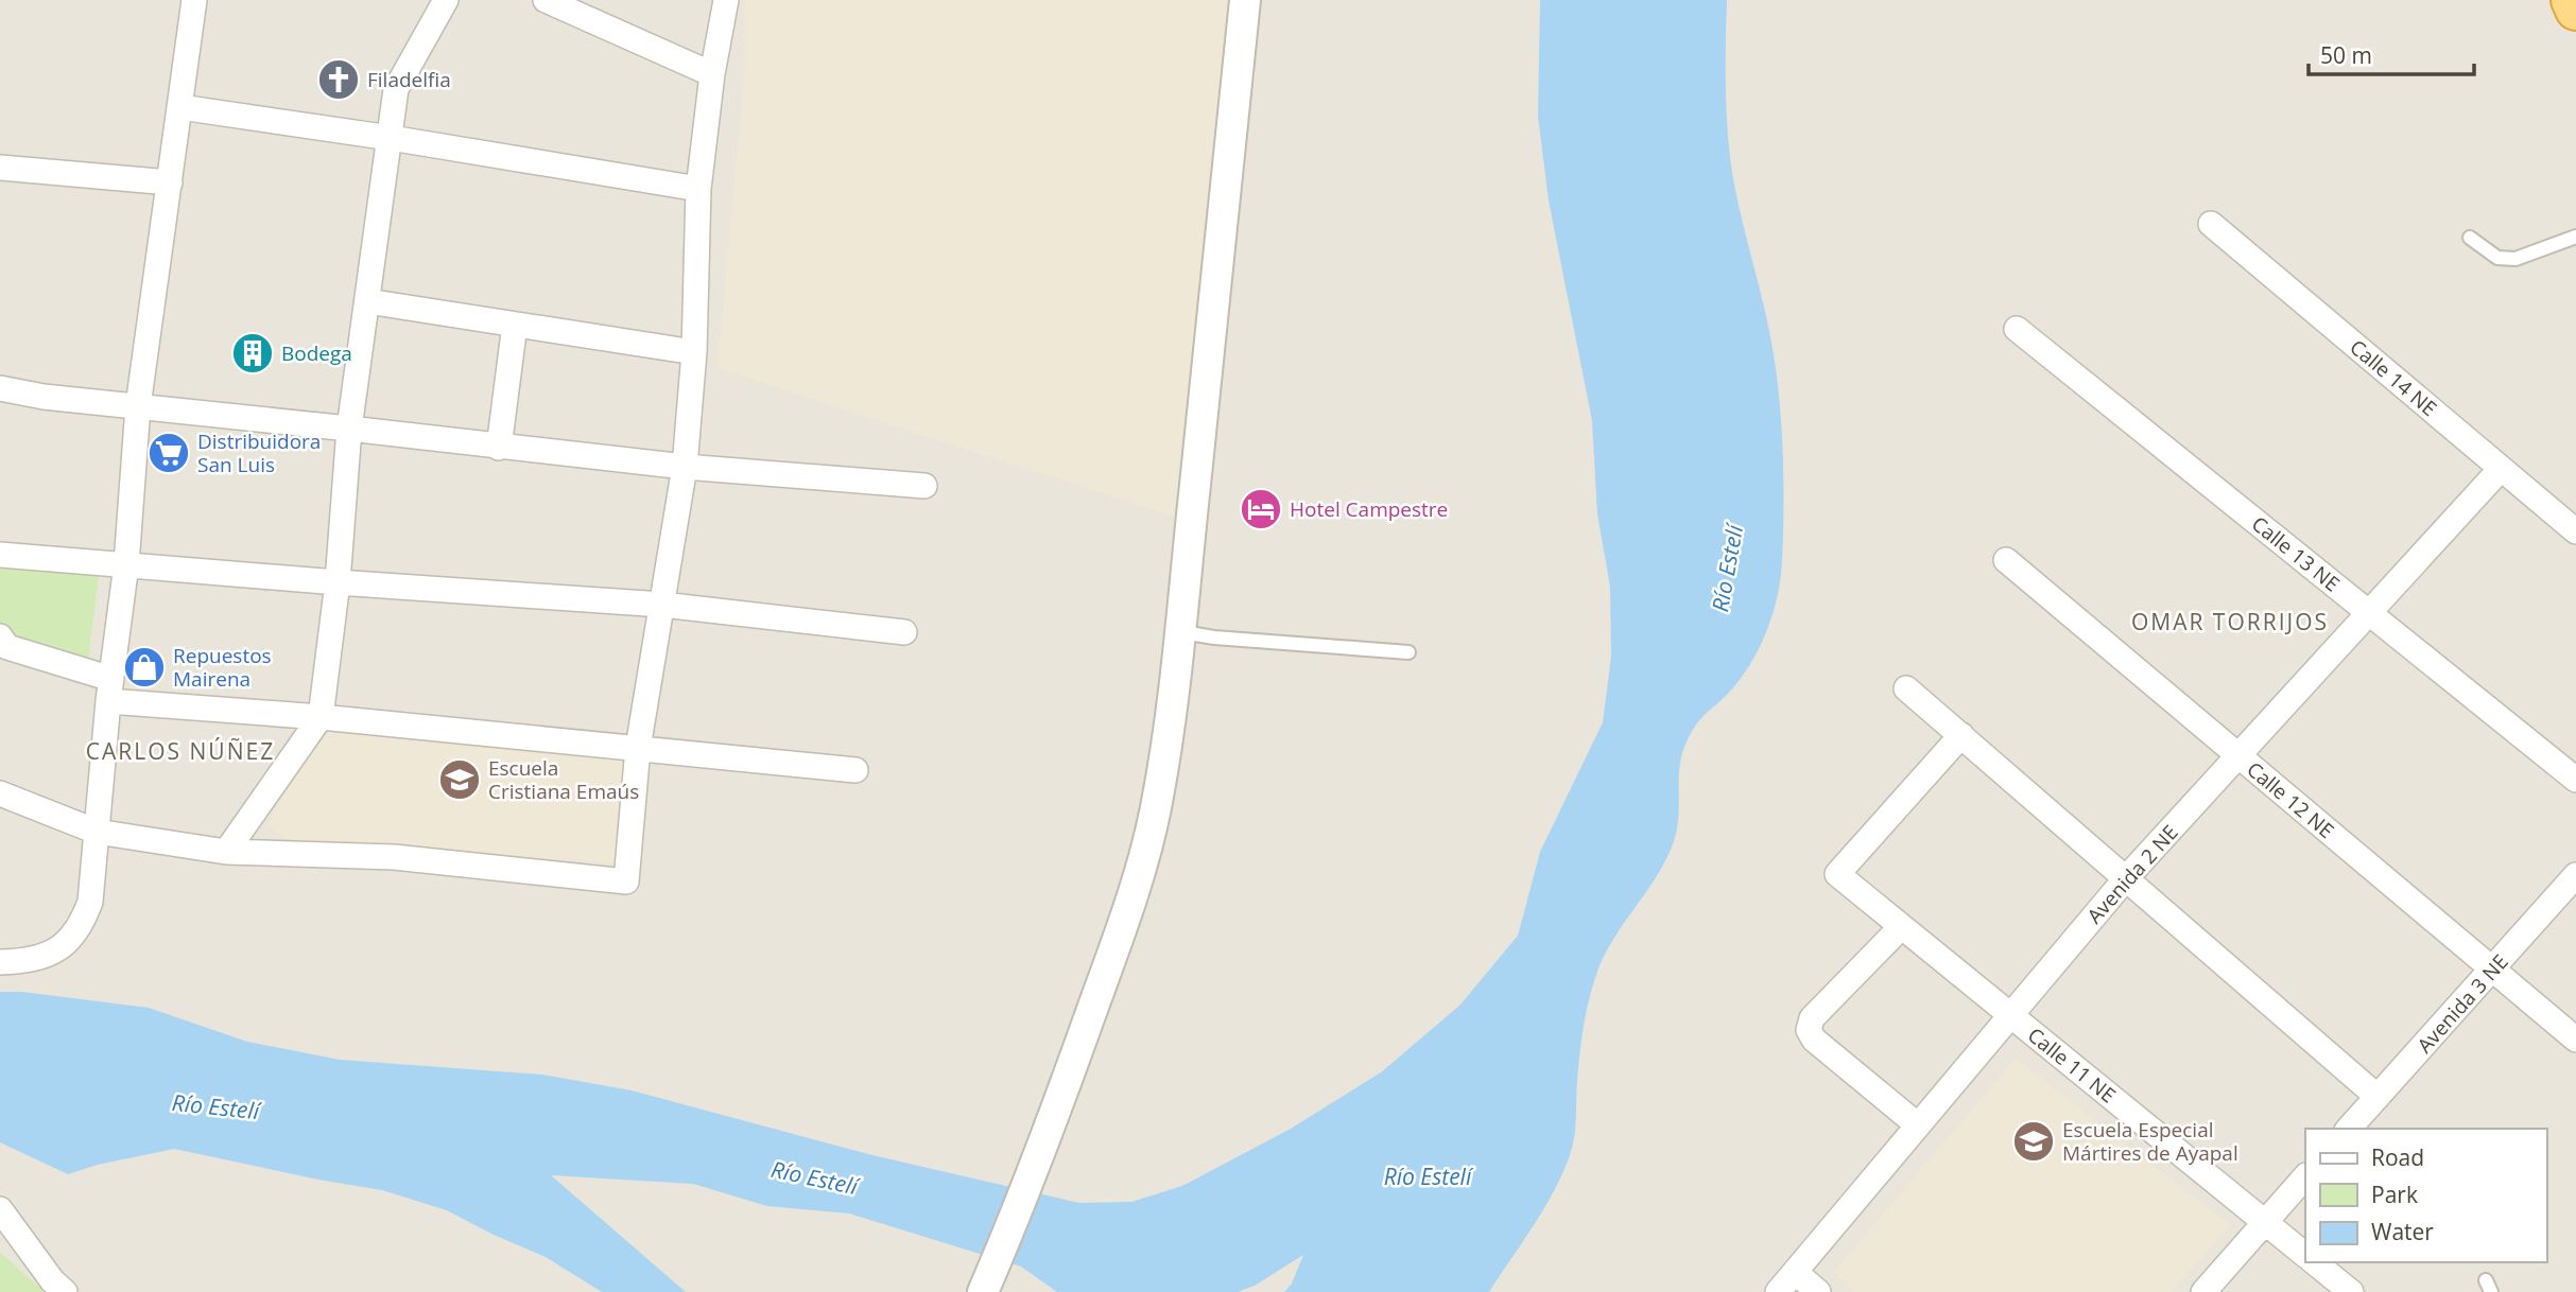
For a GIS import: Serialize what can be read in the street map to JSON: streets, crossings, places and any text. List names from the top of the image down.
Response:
{
  "streets": {
    "street": [
      "Calle 14 NE",
      "Calle 13 NE",
      "Calle 12 NE",
      "Avenida 2 NE",
      "Avenida 3 NE",
      "Calle 11 NE"
    ]
  },
  "crossings": [
    ["Calle 14 NE", "Avenida 2 NE"],
    ["Calle 13 NE", "Avenida 2 NE"],
    ["Calle 12 NE", "Avenida 2 NE"],
    ["Calle 12 NE", "Avenida 3 NE"],
    ["Avenida 2 NE", "Calle 11 NE"]
  ],
  "districts": ["OMAR TORRIJOS", "CARLOS NÚÑEZ"],
  "water": ["Río Estelí"],
  "places": {
    "church": ["Filadelfia"],
    "building": ["Bodega"],
    "supermarket": ["Distribuidora San Luis"],
    "hotel": ["Hotel Campestre"],
    "shop": ["Repuestos Mairena"],
    "school or university": ["Escuela Cristiana Emaús", "Escuela Especial Mártires de Ayapal"]
  },
  "legend": ["Road", "Park", "Water"],
  "scale_bar": "50 m"
}
